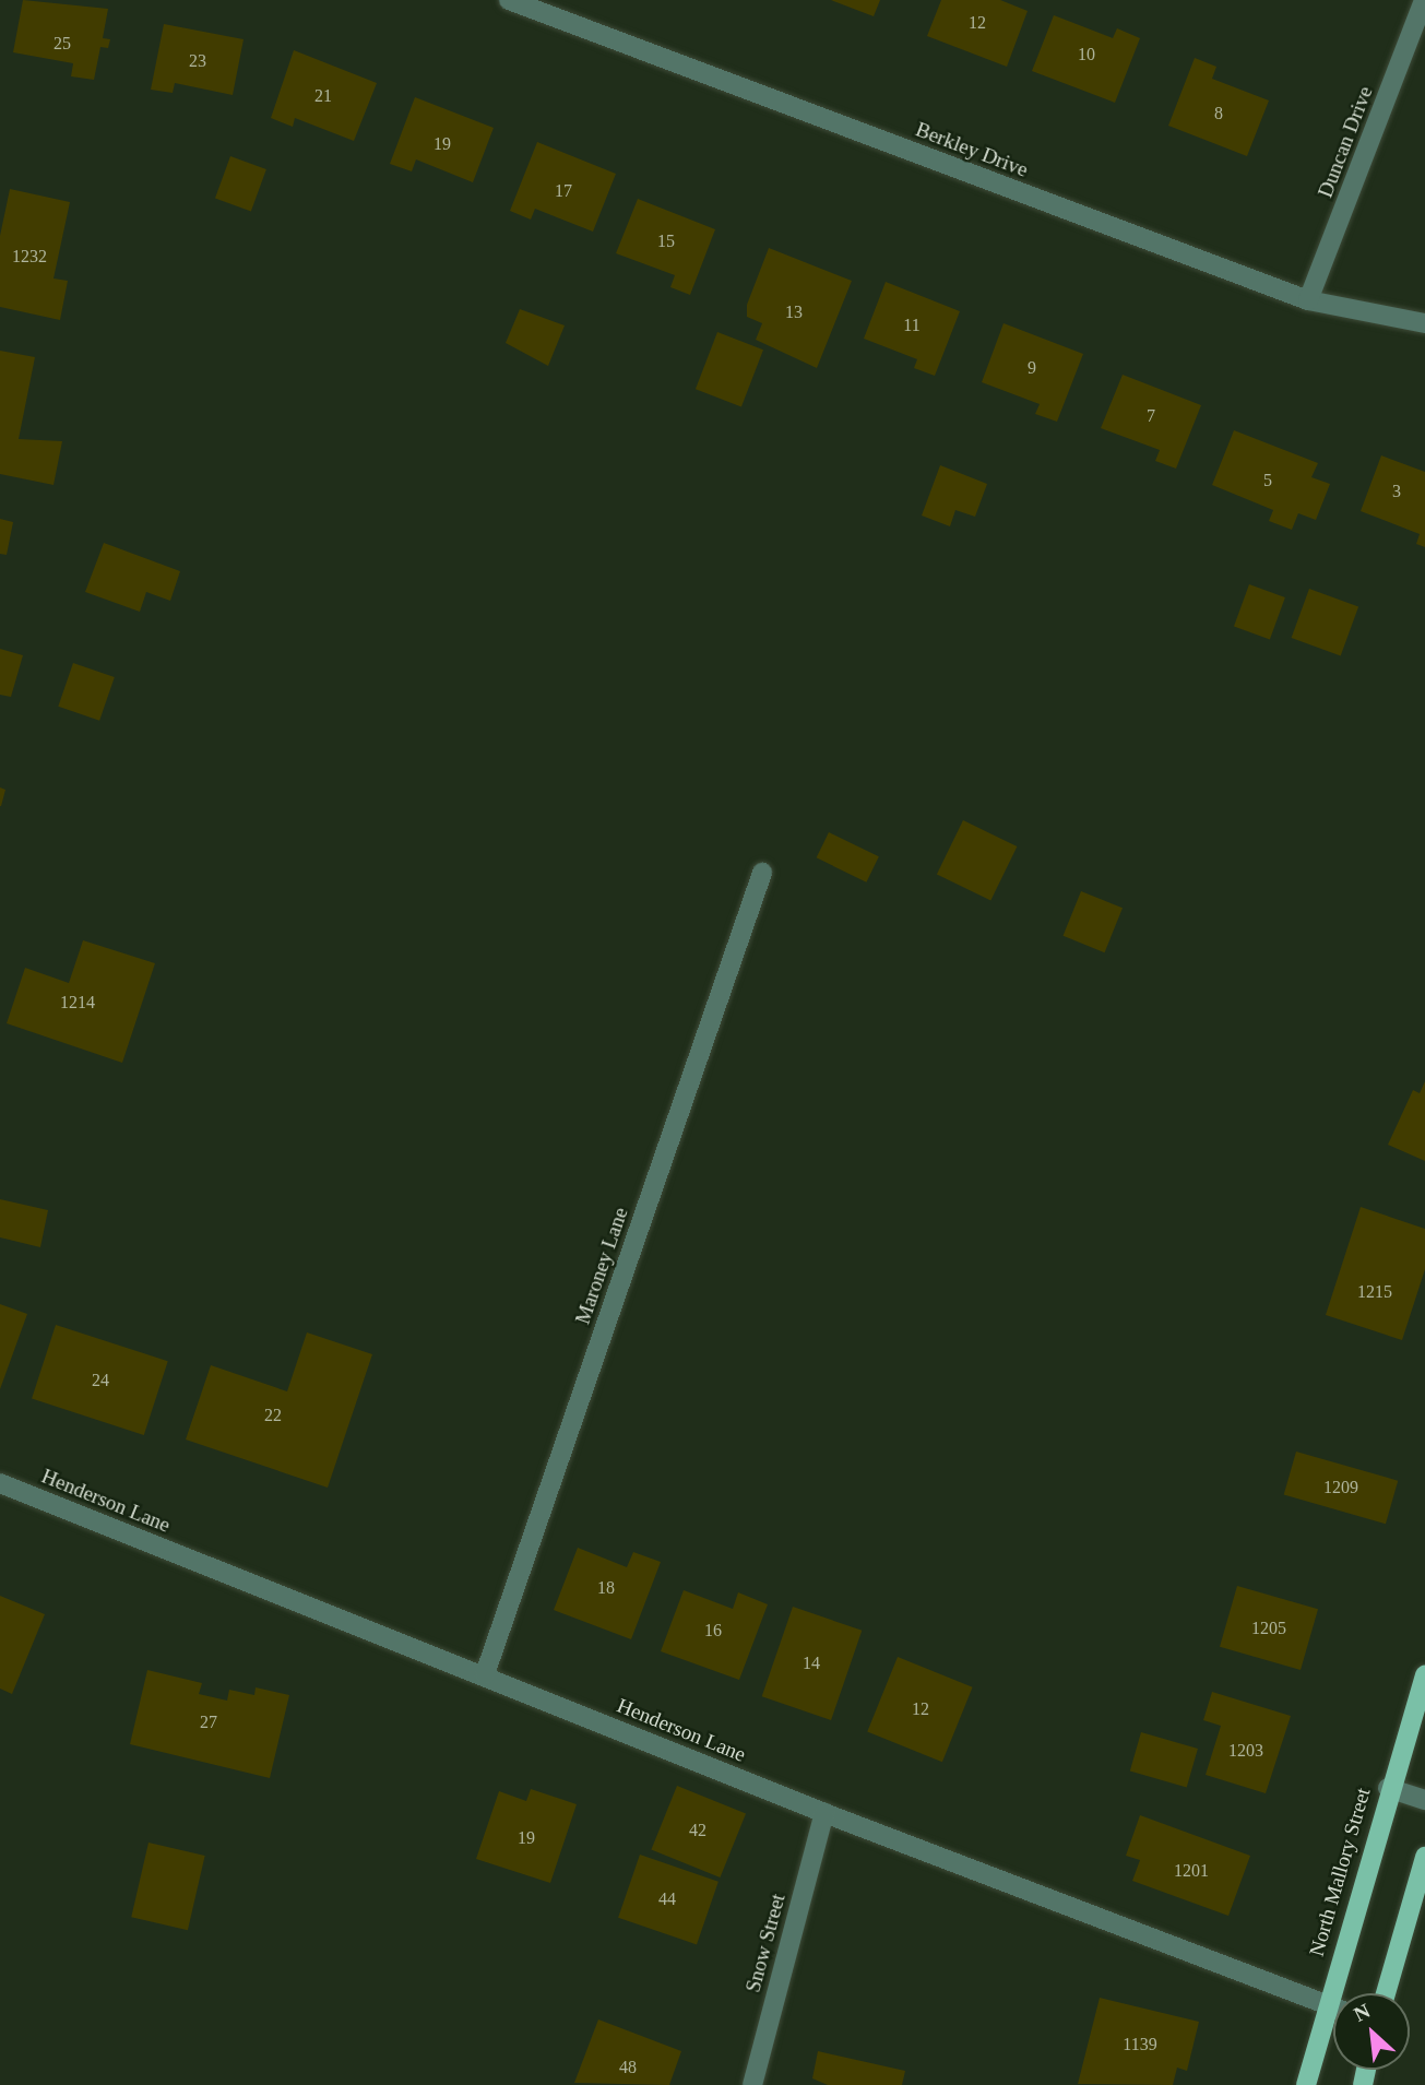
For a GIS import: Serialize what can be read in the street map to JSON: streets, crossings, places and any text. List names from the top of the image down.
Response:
{
  "streets": {
    "main road": ["North Mallory Street"],
    "street": [
      "Duncan Drive",
      "Berkley Drive",
      "Maroney Lane",
      "Henderson Lane",
      "Snow Street"
    ]
  },
  "crossings": [
    ["Duncan Drive", "Berkley Drive"],
    ["Maroney Lane", "Henderson Lane"],
    ["Henderson Lane", "North Mallory Street"],
    ["Henderson Lane", "Snow Street"]
  ],
  "house_numbers": [
    "12",
    "25",
    "10",
    "23",
    "21",
    "8",
    "19",
    "17",
    "15",
    "1232",
    "13",
    "11",
    "9",
    "7",
    "5",
    "3",
    "1214",
    "1215",
    "24",
    "22",
    "1209",
    "18",
    "1205",
    "16",
    "14",
    "12",
    "27",
    "1203",
    "42",
    "19",
    "1201",
    "44",
    "1139",
    "48"
  ],
  "north": "top left"
}
